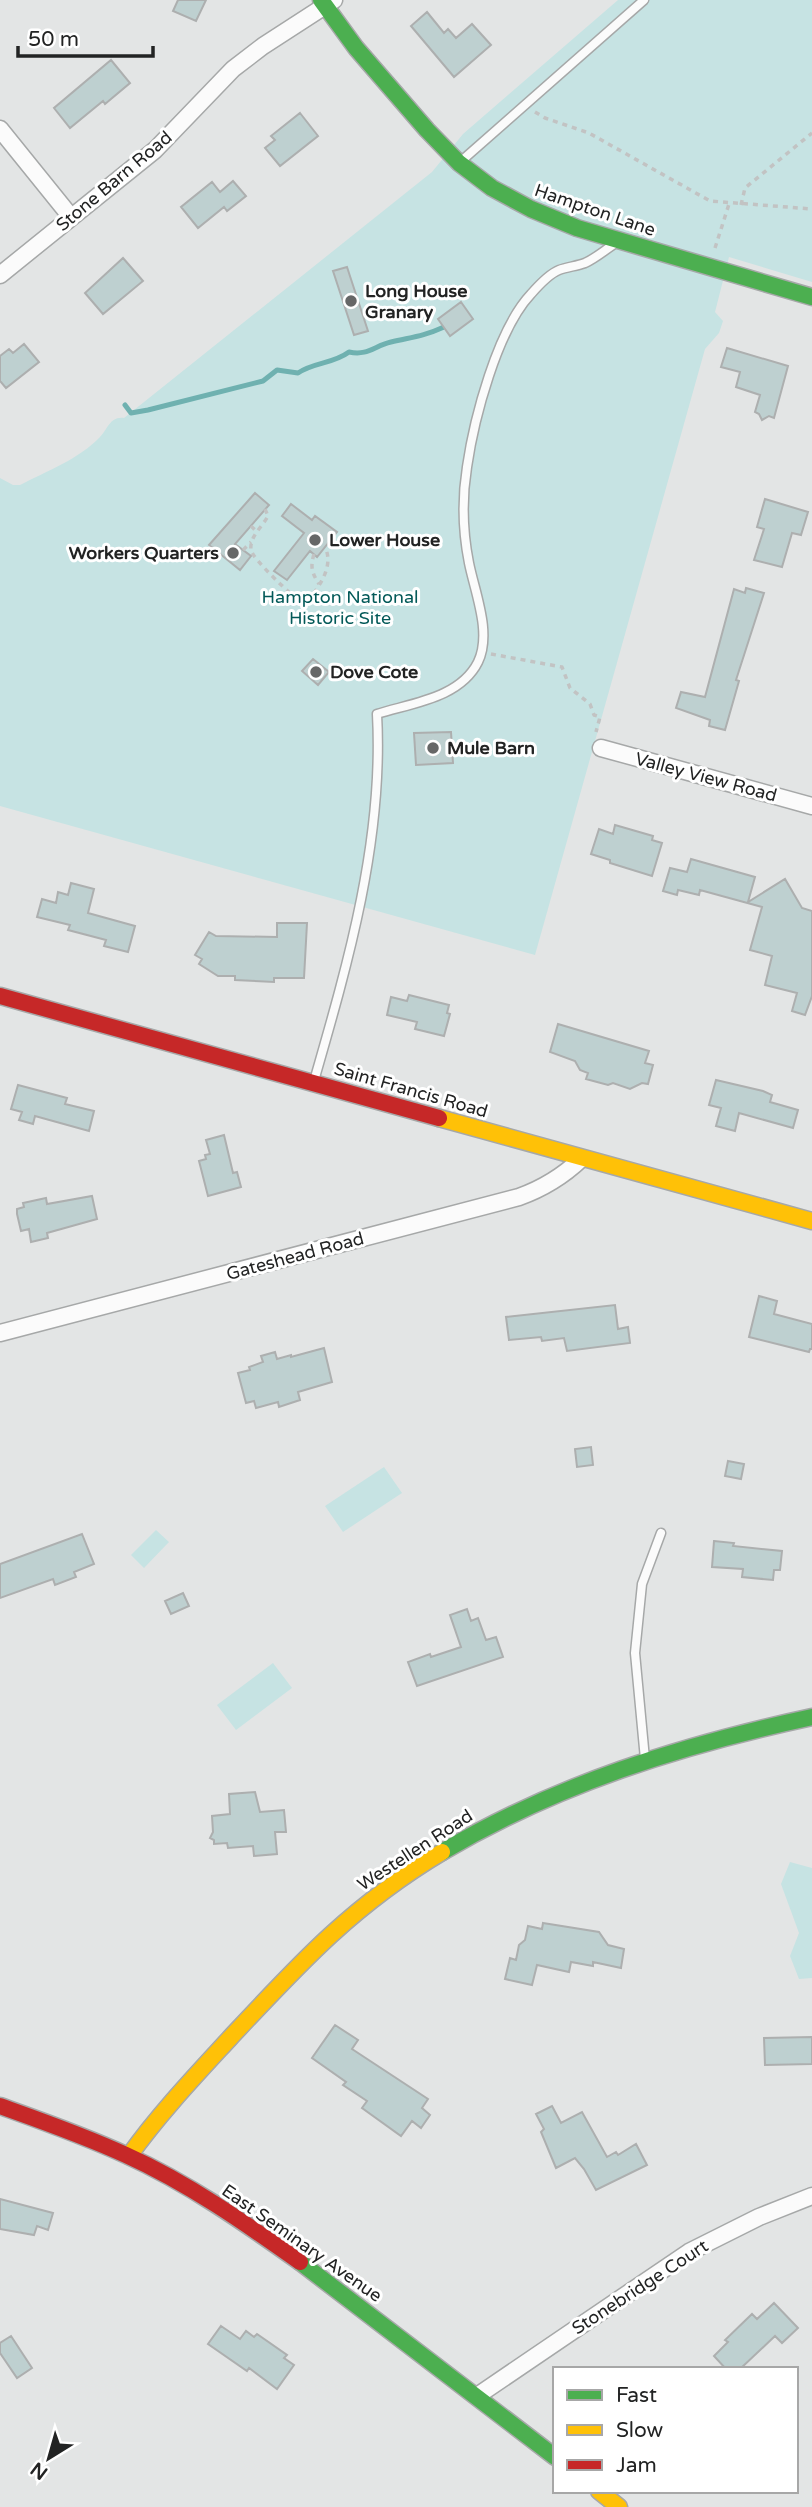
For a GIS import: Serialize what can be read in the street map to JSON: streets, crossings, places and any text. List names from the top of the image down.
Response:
{
  "streets": {
    "street": [
      "Stone Barn Road",
      "Hampton Lane",
      "Valley View Road",
      "Saint Francis Road",
      "Gateshead Road",
      "Westellen Road",
      "East Seminary Avenue",
      "Stonebridge Court"
    ]
  },
  "crossings": [
    ["Stone Barn Road", "Hampton Lane"],
    ["Saint Francis Road", "Gateshead Road"],
    ["Westellen Road", "East Seminary Avenue"],
    ["East Seminary Avenue", "Stonebridge Court"]
  ],
  "parks": ["Hampton National Historic Site"],
  "places": [
    "Long House Granary",
    "Lower House",
    "Workers Quarters",
    "Dove Cote",
    "Mule Barn"
  ],
  "legend": ["Fast", "Slow", "Jam"],
  "scale_bar": "50 m",
  "north": "bottom left"
}
